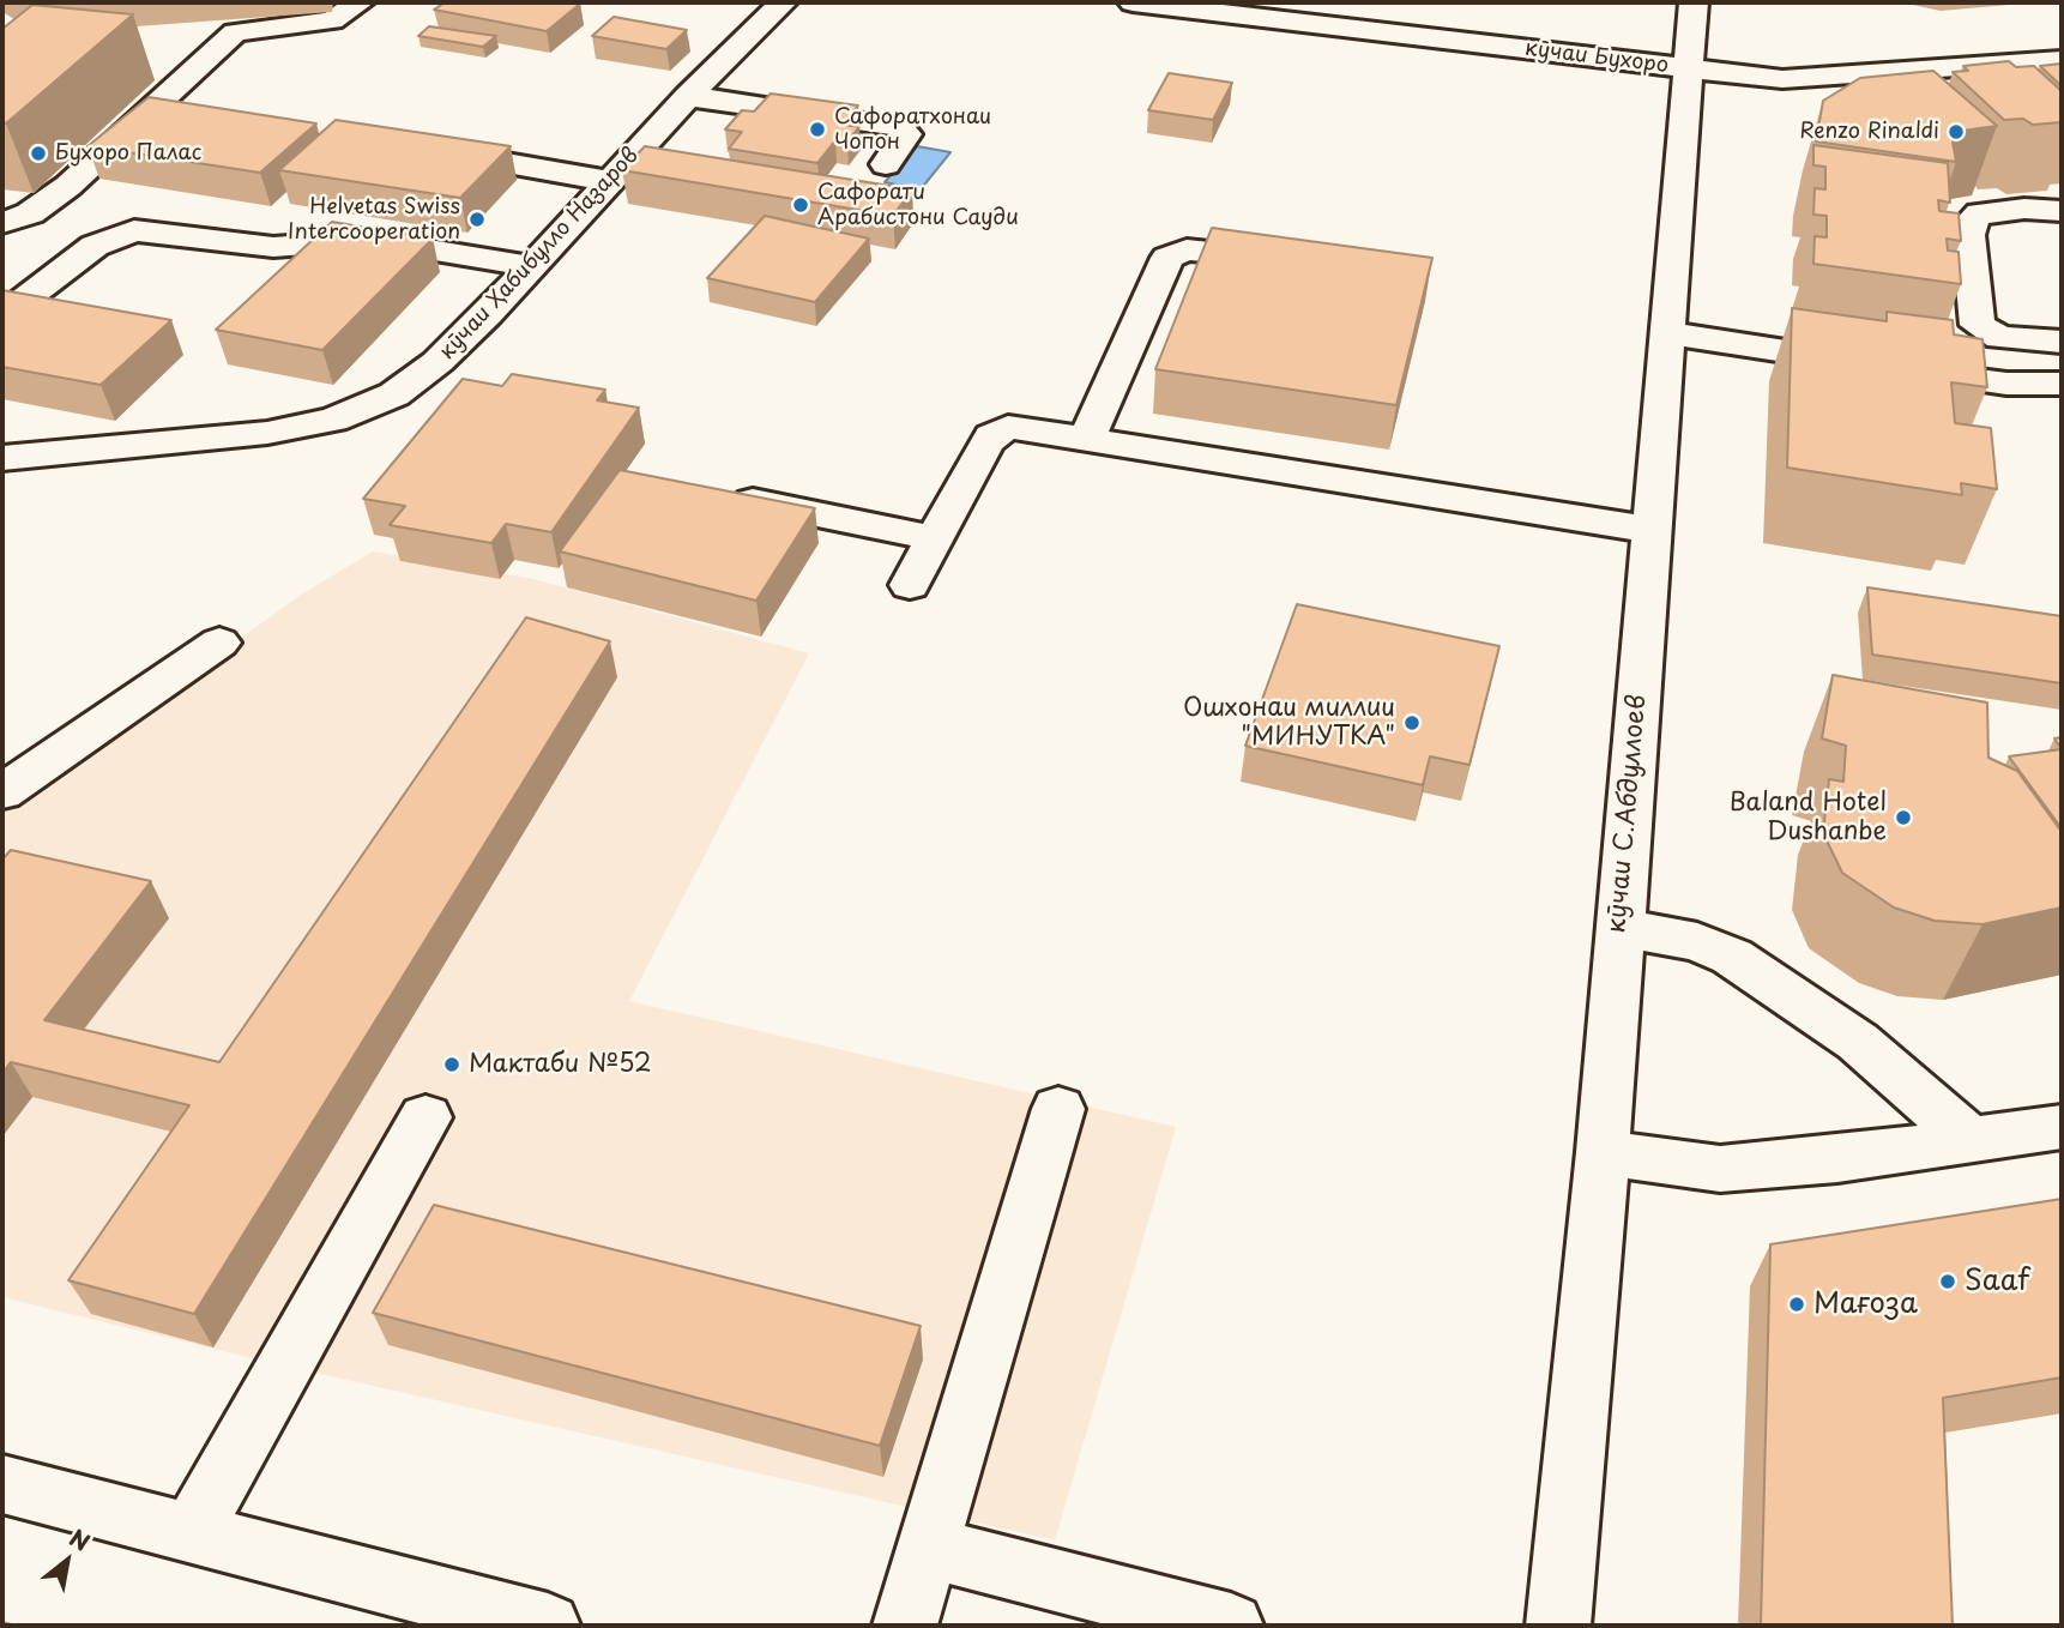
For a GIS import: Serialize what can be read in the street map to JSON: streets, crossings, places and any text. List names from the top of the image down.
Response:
{
  "streets": {
    "street": ["кӯчаи Бухоро", "кӯчаи Ҳабибулло Назаров", "кӯчаи С.Абдуллоев"]
  },
  "crossings": [
    ["кӯчаи Бухоро", "кӯчаи С.Абдуллоев"]
  ],
  "places": [
    "Сафоратхонаи Чопон",
    "Renzo Rinaldi",
    "Бухоро Палас",
    "Сафорати Арабистони Сауди",
    "Helvetas Swiss Intercooperation",
    "Ошхонаи миллии \"МИНУТКА\"",
    "Baland Hotel Dushanbe",
    "Мактаби №52",
    "Saaf",
    "Мағоза"
  ],
  "north": "top right"
}
